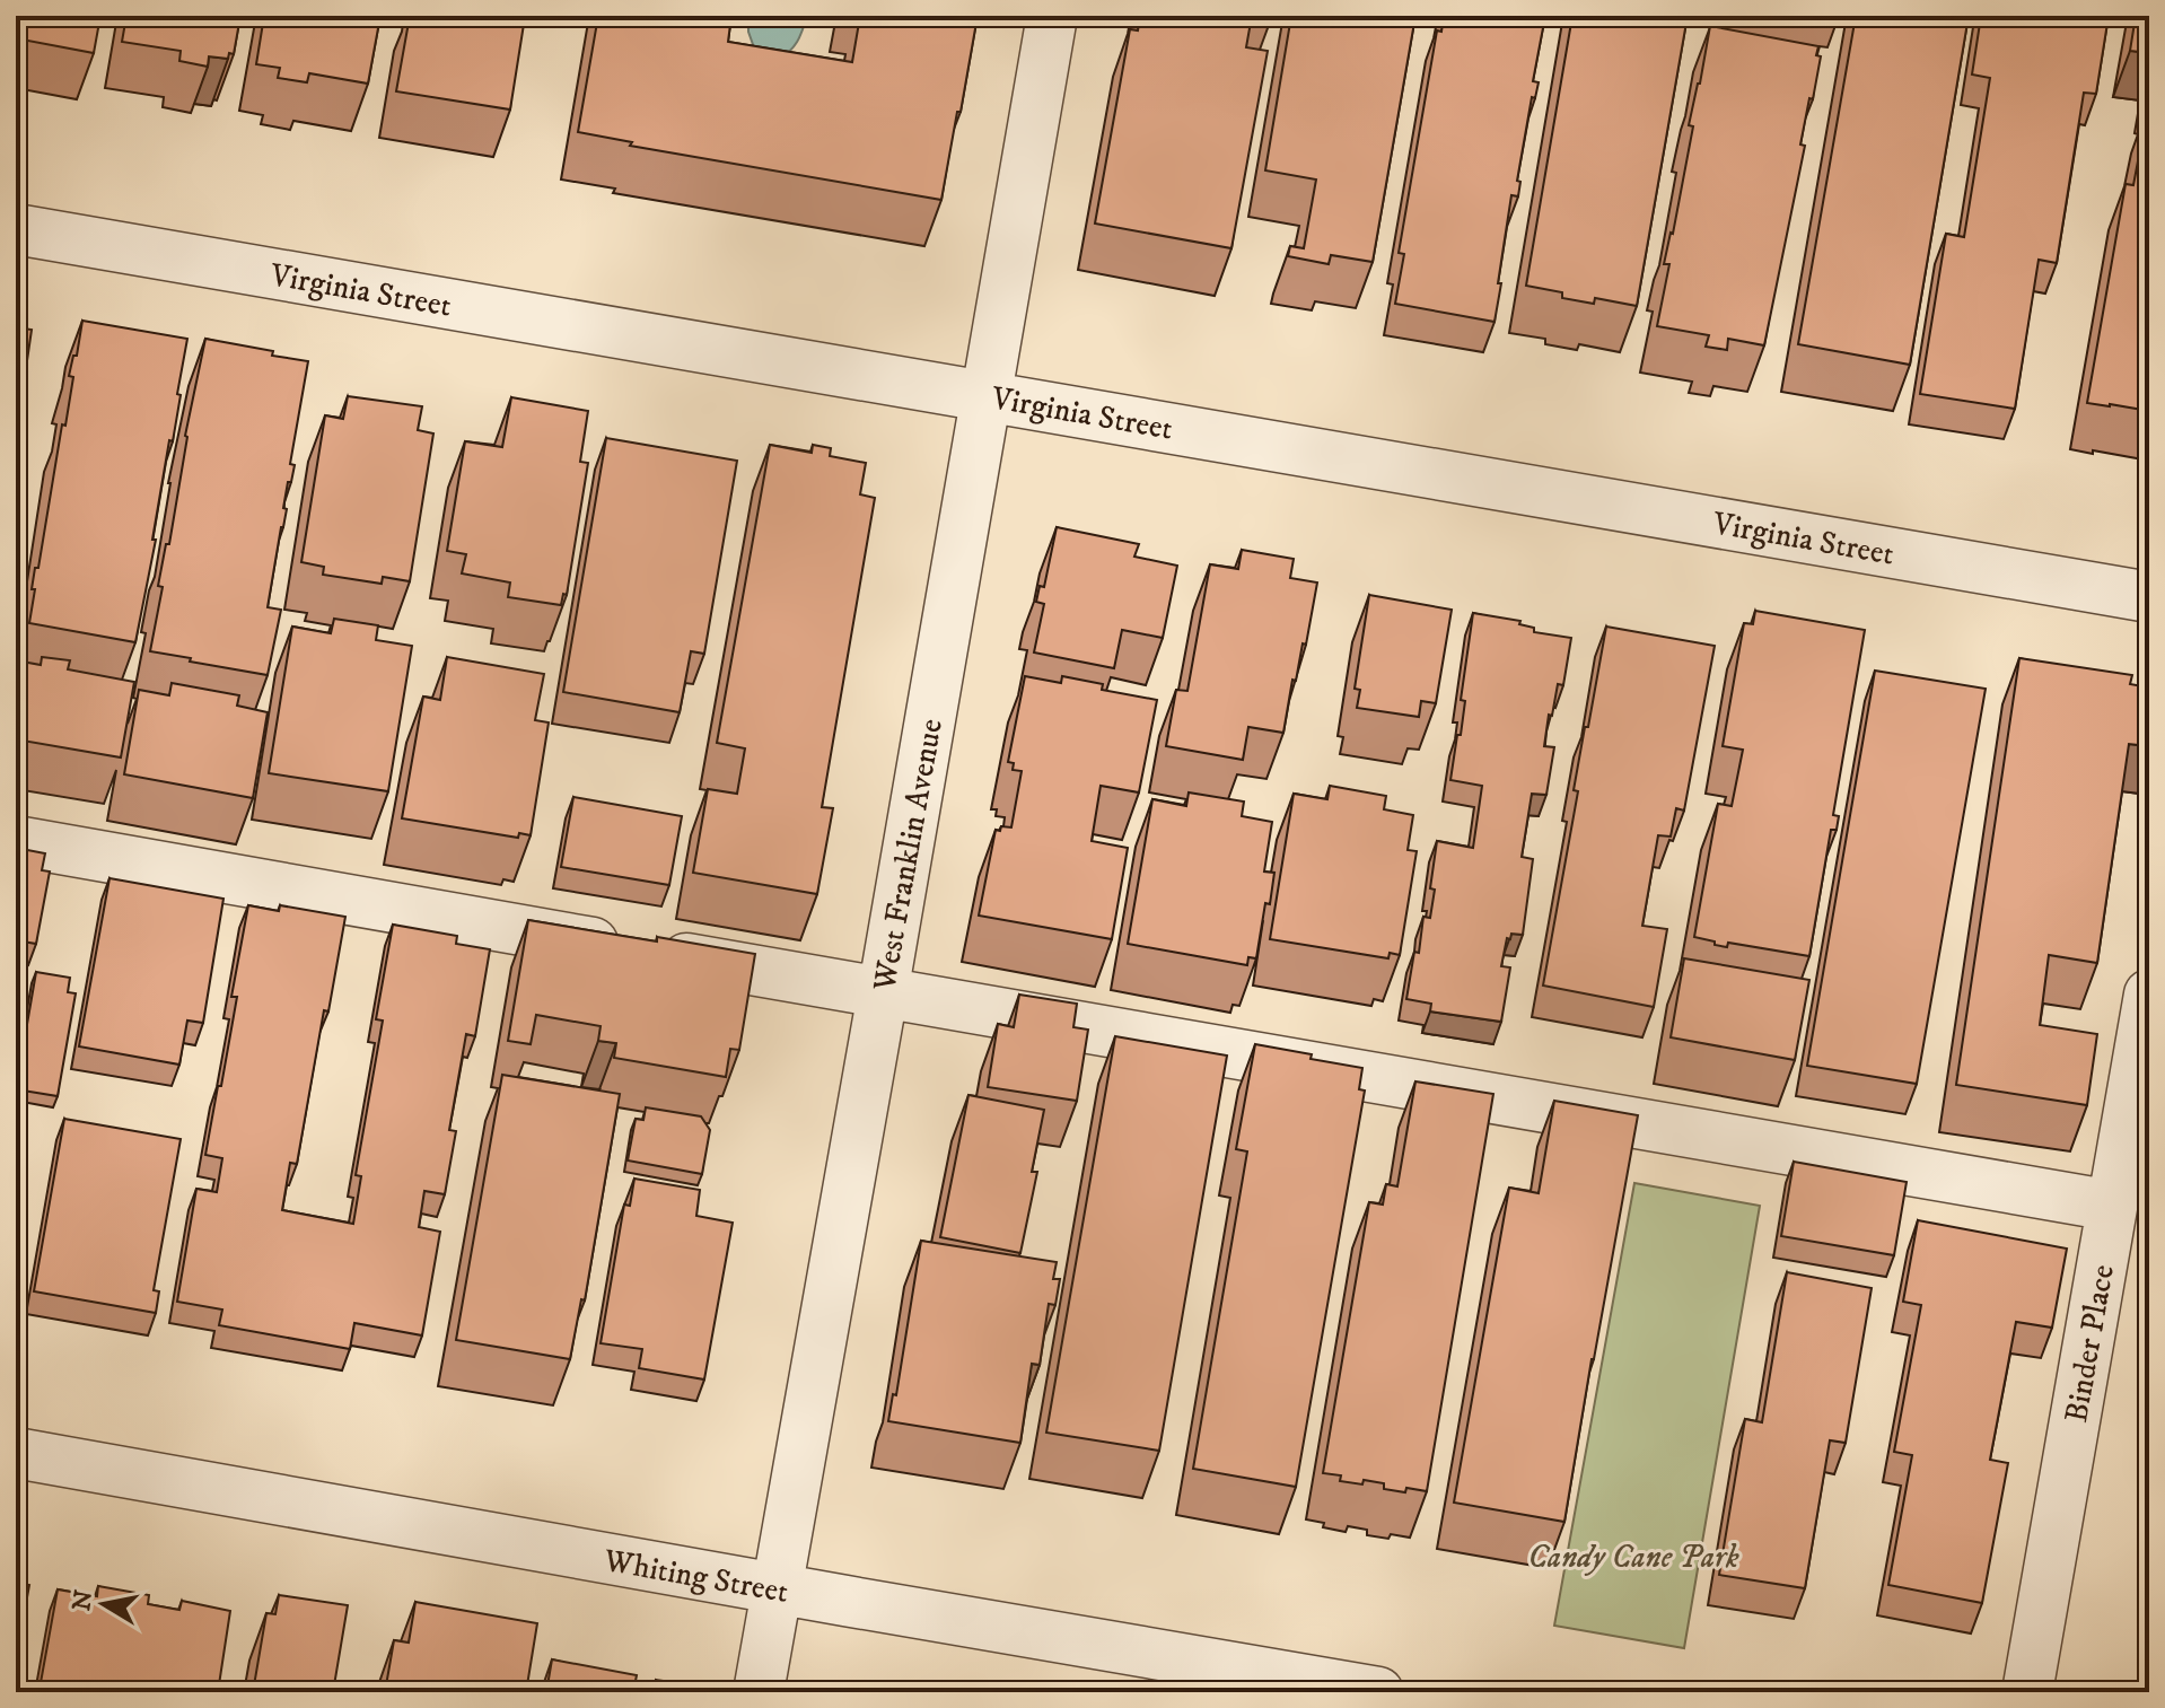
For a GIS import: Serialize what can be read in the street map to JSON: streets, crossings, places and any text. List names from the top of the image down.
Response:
{
  "streets": {
    "street": [
      "Virginia Street",
      "West Franklin Avenue",
      "Binder Place",
      "Whiting Street"
    ]
  },
  "crossings": [
    ["Virginia Street", "West Franklin Avenue"],
    ["West Franklin Avenue", "Whiting Street"]
  ],
  "parks": ["Candy Cane Park"],
  "north": "left"
}
